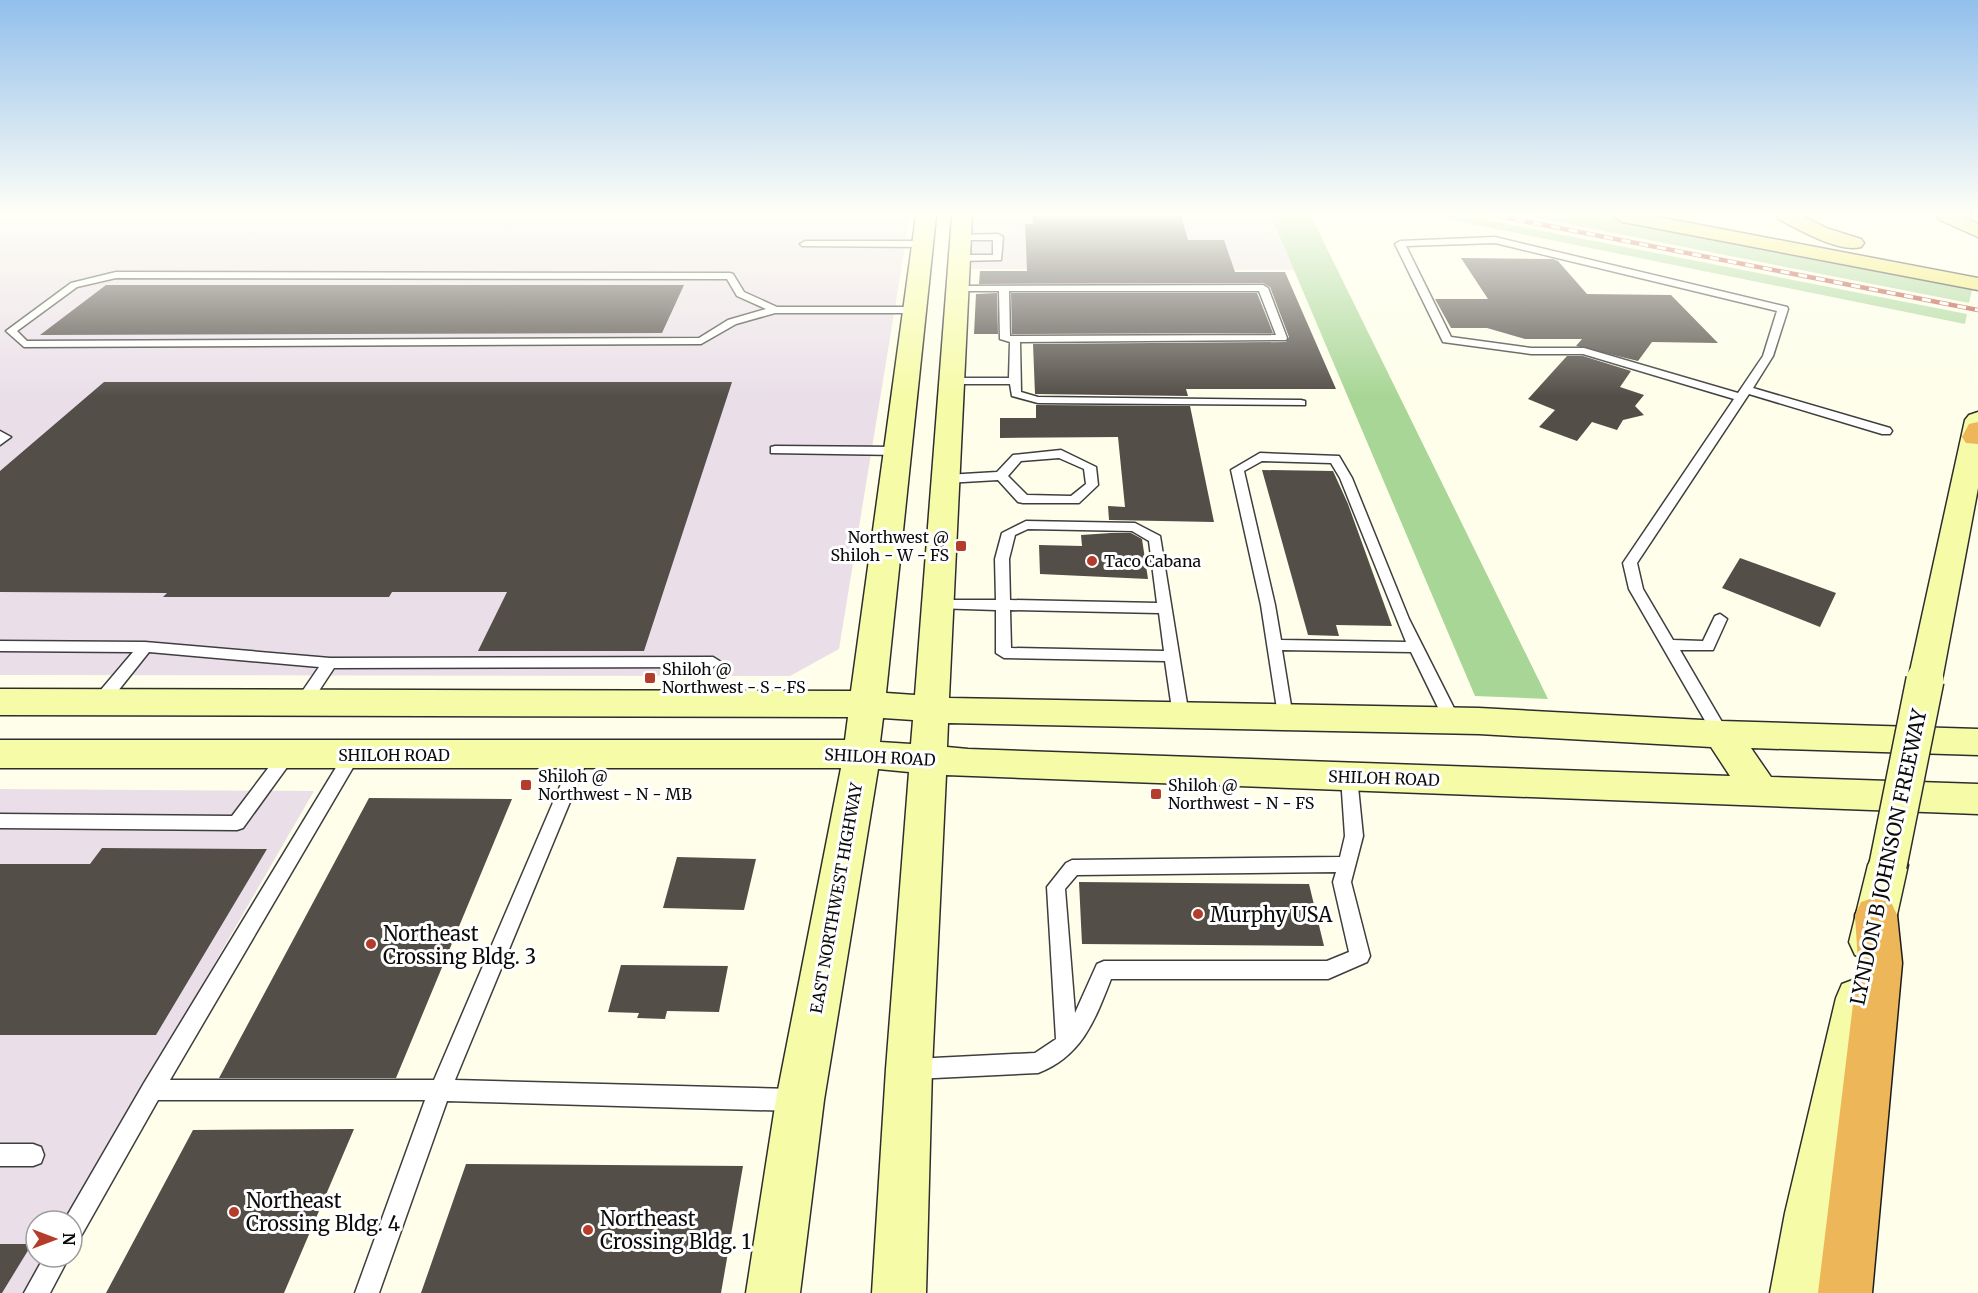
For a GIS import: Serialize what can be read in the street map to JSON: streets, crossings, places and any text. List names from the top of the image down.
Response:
{
  "streets": {
    "main road": ["SHILOH ROAD", "LYNDON B JOHNSON FREEWAY", "EAST NORTHWEST HIGHWAY"]
  },
  "crossings": [
    ["SHILOH ROAD", "EAST NORTHWEST HIGHWAY"]
  ],
  "places": {
    "transit": [
      "Northwest @ Shiloh - W - FS",
      "Shiloh @ Northwest - S - FS",
      "Shiloh @ Northwest - N - MB",
      "Shiloh @ Northwest - N - FS"
    ],
    "other": [
      "Taco Cabana",
      "Murphy USA",
      "Northeast Crossing Bldg. 3",
      "Northeast Crossing Bldg. 4",
      "Northeast Crossing Bldg. 1"
    ]
  },
  "north": "right"
}
